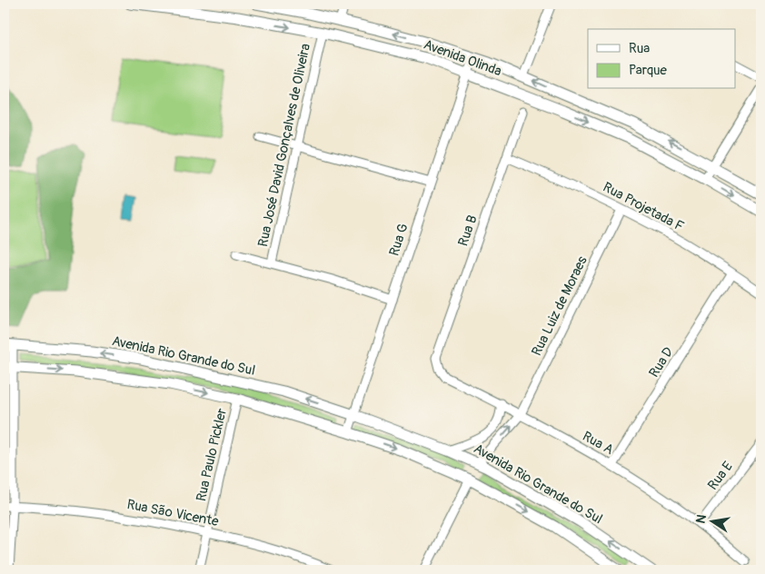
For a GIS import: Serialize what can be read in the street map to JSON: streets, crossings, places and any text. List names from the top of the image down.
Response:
{
  "streets": {
    "street": [
      "Avenida Olinda",
      "Rua José David Gonçalves de Oliveira",
      "Rua Projetada F",
      "Rua B",
      "Rua G",
      "Rua Luiz de Moraes",
      "Avenida Rio Grande do Sul",
      "Rua D",
      "Rua A",
      "Rua Paulo Pickler",
      "Rua E",
      "Rua São Vicente"
    ]
  },
  "crossings": [
    ["Avenida Olinda", "Rua José David Gonçalves de Oliveira"],
    ["Avenida Olinda", "Rua G"],
    ["Rua Projetada F", "Rua B"],
    ["Rua Projetada F", "Rua Luiz de Moraes"],
    ["Rua Projetada F", "Rua D"],
    ["Rua B", "Rua A"],
    ["Rua G", "Avenida Rio Grande do Sul"],
    ["Rua Luiz de Moraes", "Avenida Rio Grande do Sul"],
    ["Rua Luiz de Moraes", "Rua A"],
    ["Avenida Rio Grande do Sul", "Rua Paulo Pickler"],
    ["Rua D", "Rua A"],
    ["Rua A", "Rua E"],
    ["Rua Paulo Pickler", "Rua São Vicente"]
  ],
  "legend": ["Rua", "Parque"],
  "north": "left"
}
